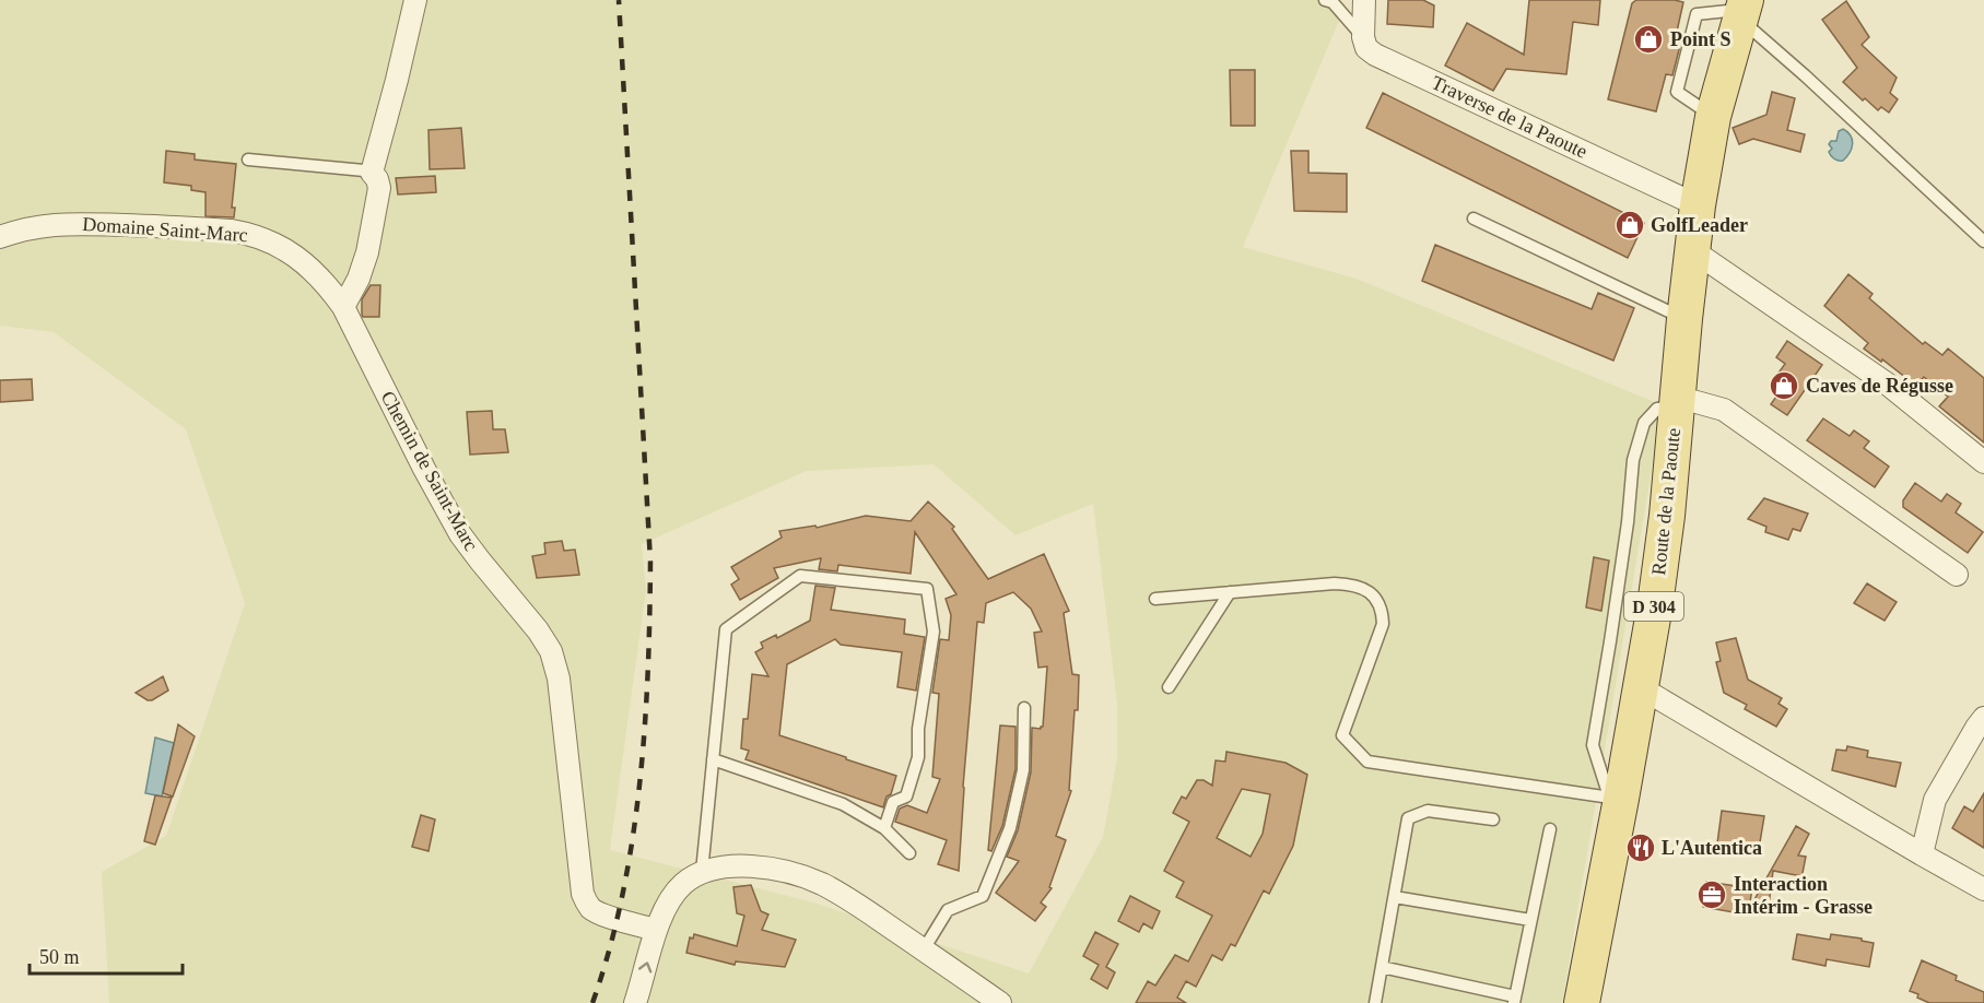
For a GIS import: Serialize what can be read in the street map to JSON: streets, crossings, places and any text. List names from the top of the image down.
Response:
{
  "streets": {
    "main road": ["Route de la Paoute", "D 304"],
    "street": ["Traverse de la Paoute", "Domaine Saint-Marc", "Chemin de Saint-Marc"]
  },
  "crossings": [
    ["Traverse de la Paoute", "Route de la Paoute"],
    ["Domaine Saint-Marc", "Chemin de Saint-Marc"]
  ],
  "places": {
    "shop": ["Point S", "GolfLeader", "Caves de Régusse"],
    "restaurant": ["L'Autentica"],
    "office": ["Interaction Intérim - Grasse"]
  },
  "scale_bar": "50 m"
}
